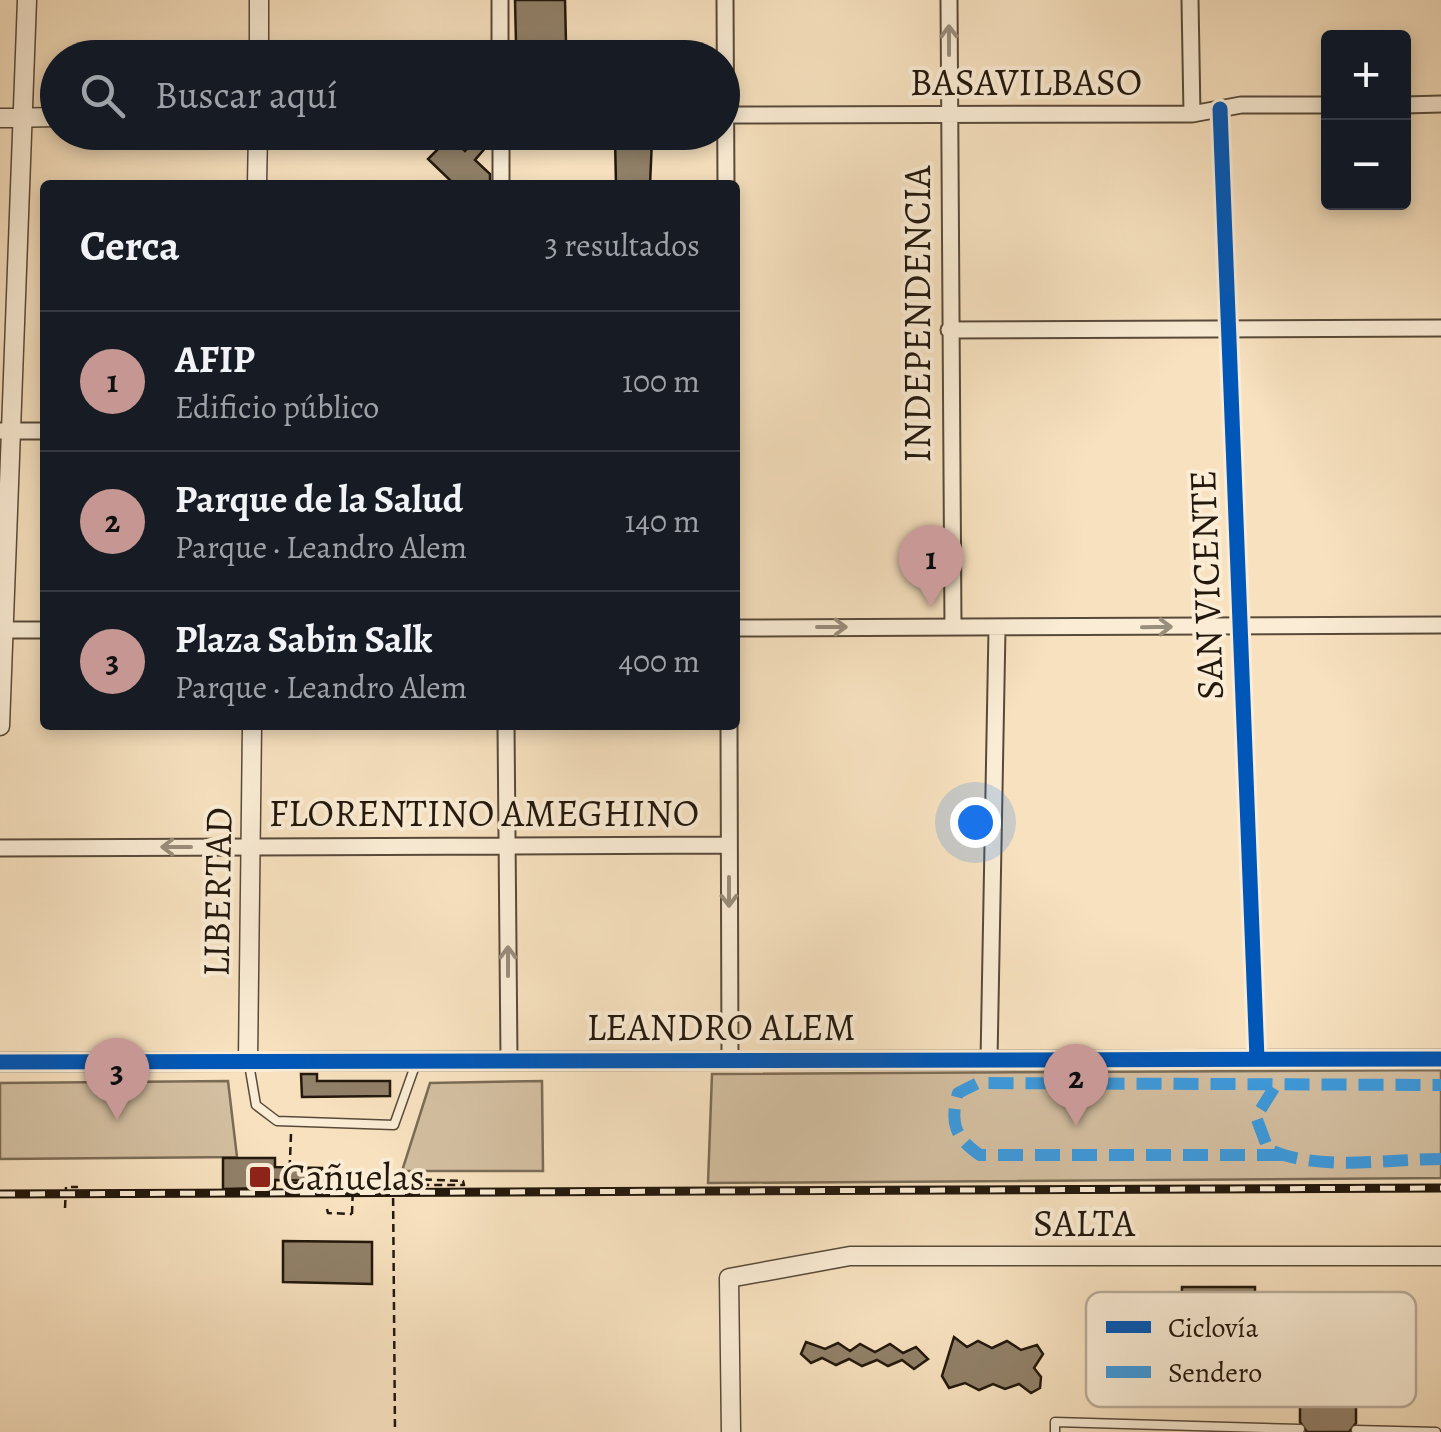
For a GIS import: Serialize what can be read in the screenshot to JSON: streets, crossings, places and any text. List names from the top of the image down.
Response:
{
  "streets": {
    "street": [
      "BASAVILBASO",
      "INDEPENDENCIA",
      "SAN VICENTE",
      "FLORENTINO AMEGHINO",
      "LIBERTAD",
      "LEANDRO ALEM",
      "SALTA"
    ]
  },
  "crossings": [
    ["BASAVILBASO", "INDEPENDENCIA"],
    ["BASAVILBASO", "SAN VICENTE"],
    ["SAN VICENTE", "LEANDRO ALEM"],
    ["FLORENTINO AMEGHINO", "LIBERTAD"],
    ["LIBERTAD", "LEANDRO ALEM"]
  ],
  "places": {
    "transit": ["Cañuelas"]
  },
  "legend": ["Ciclovía", "Sendero"],
  "page": {
    "map_buttons": ["+", "−"],
    "search": "Buscar aquí",
    "heading": ["Cerca", "3 resultados"],
    "list": [
      {
        "mark": "1",
        "name": "AFIP",
        "note": "Edificio público",
        "value": "100 m"
      },
      {
        "mark": "2",
        "name": "Parque de la Salud",
        "note": "Parque · Leandro Alem",
        "value": "140 m"
      },
      {
        "mark": "3",
        "name": "Plaza Sabin Salk",
        "note": "Parque · Leandro Alem",
        "value": "400 m"
      }
    ],
    "pins": ["1", "3", "2"]
  }
}
